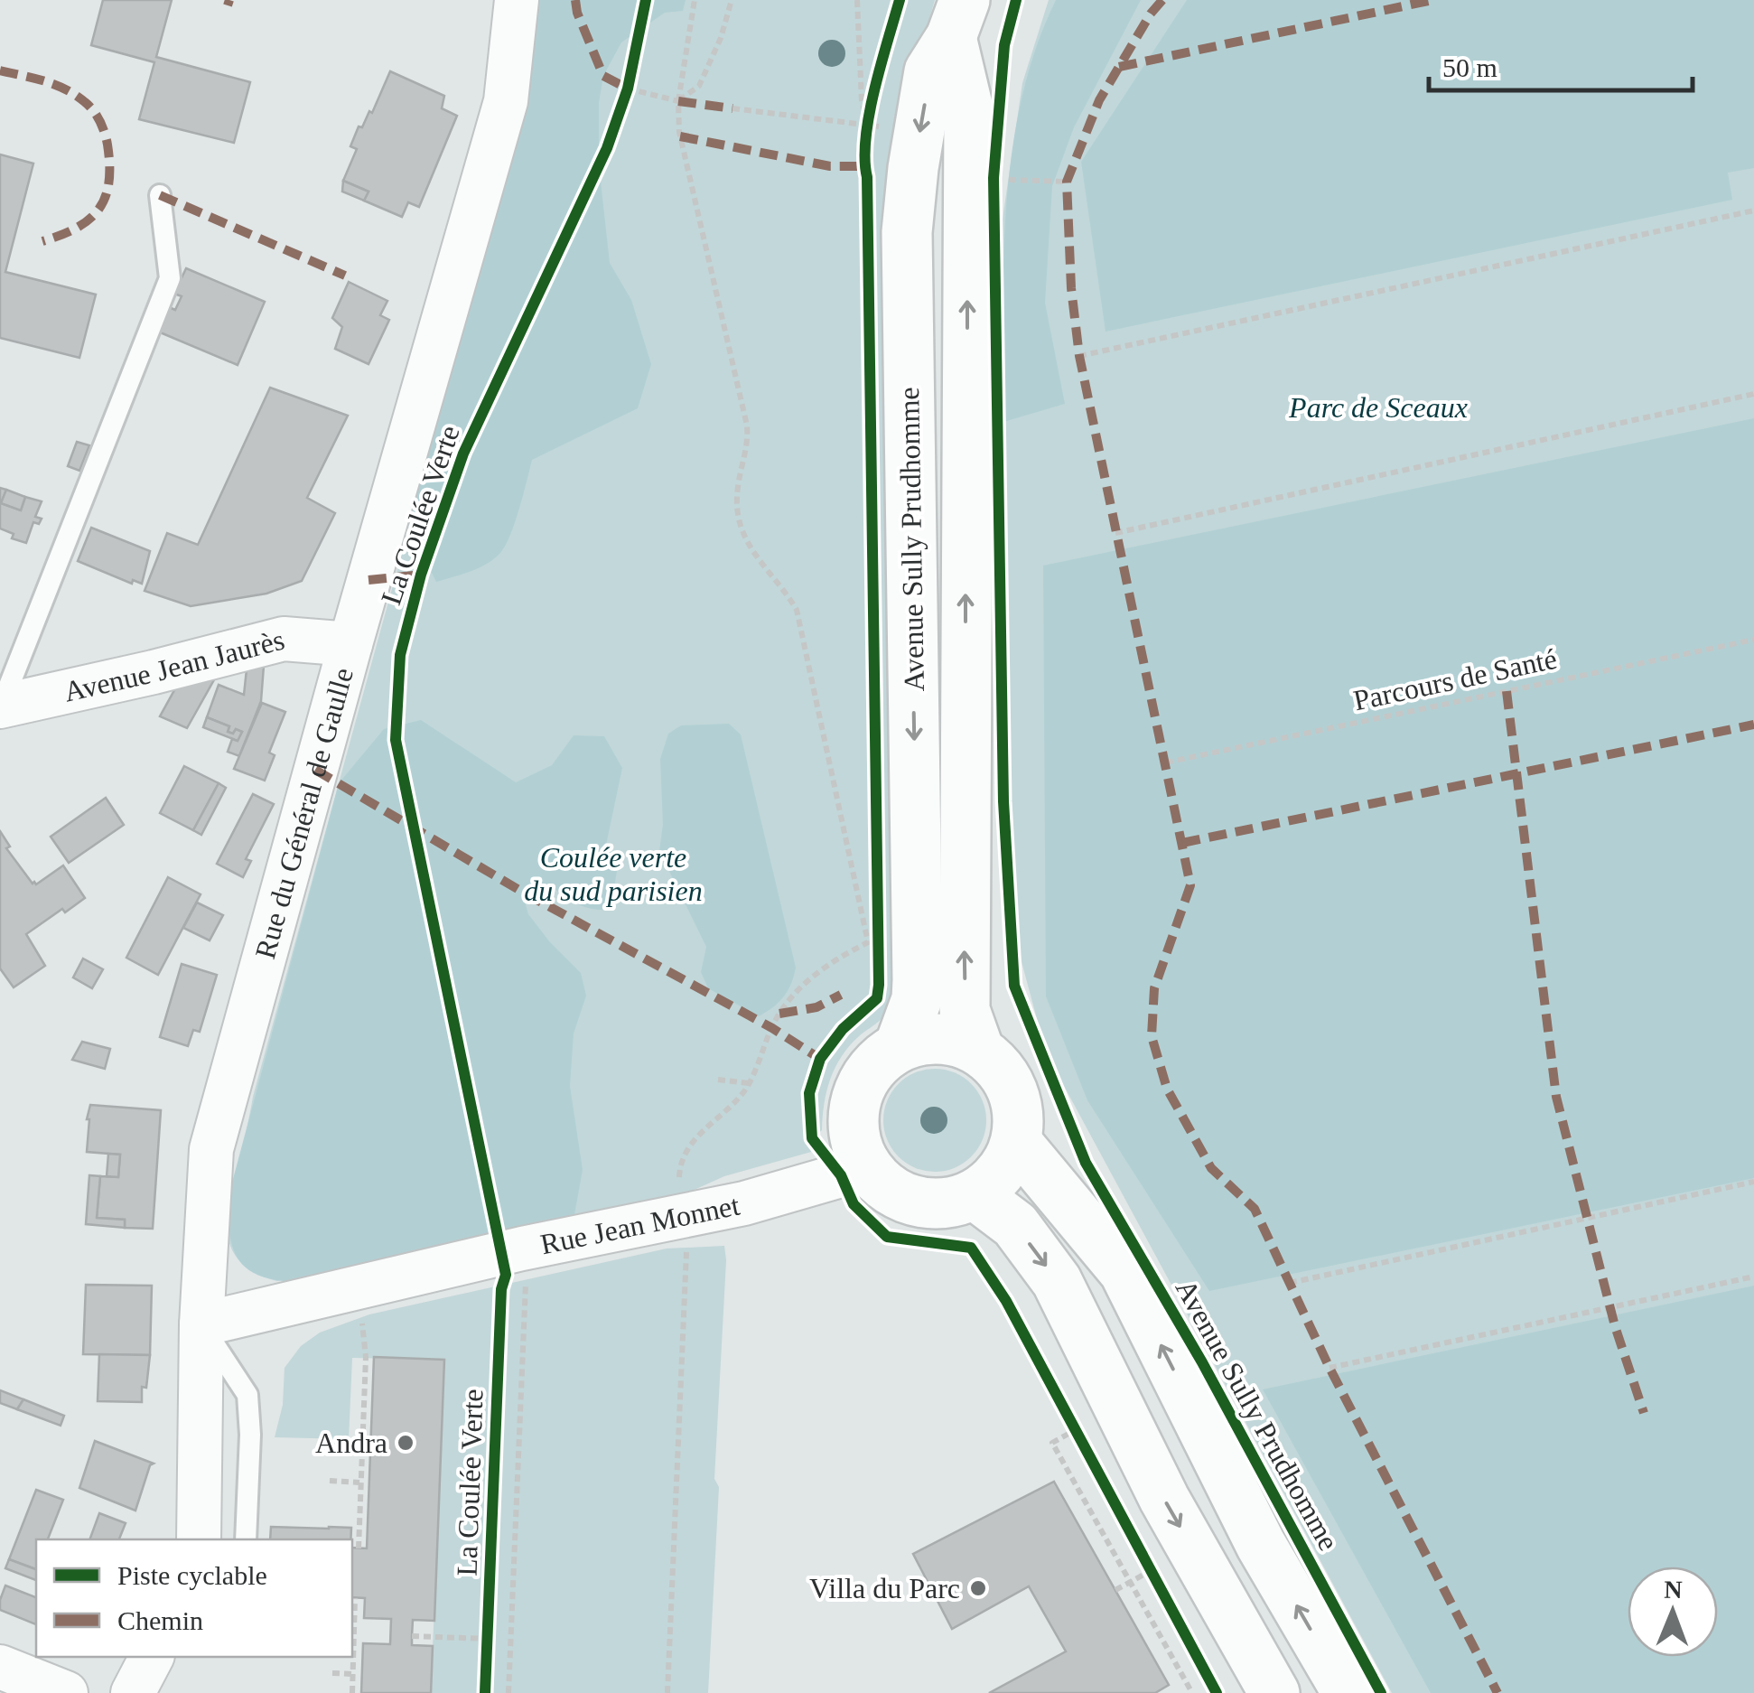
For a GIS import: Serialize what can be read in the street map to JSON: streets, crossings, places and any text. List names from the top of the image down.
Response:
{
  "streets": {
    "main road": ["Avenue Sully Prudhomme"],
    "street": ["Avenue Jean Jaurès", "Rue du Général de Gaulle", "Rue Jean Monnet"],
    "path": ["Parcours de Santé"],
    "cycle path": ["La Coulée Verte"]
  },
  "crossings": [
    ["Avenue Sully Prudhomme", "Rue Jean Monnet"],
    ["Avenue Jean Jaurès", "Rue du Général de Gaulle"],
    ["Rue du Général de Gaulle", "Rue Jean Monnet"]
  ],
  "parks": ["Parc de Sceaux", "Coulée verte du sud parisien"],
  "places": ["Andra", "Villa du Parc"],
  "legend": ["Piste cyclable", "Chemin"],
  "scale_bar": "50 m",
  "north": "top"
}
